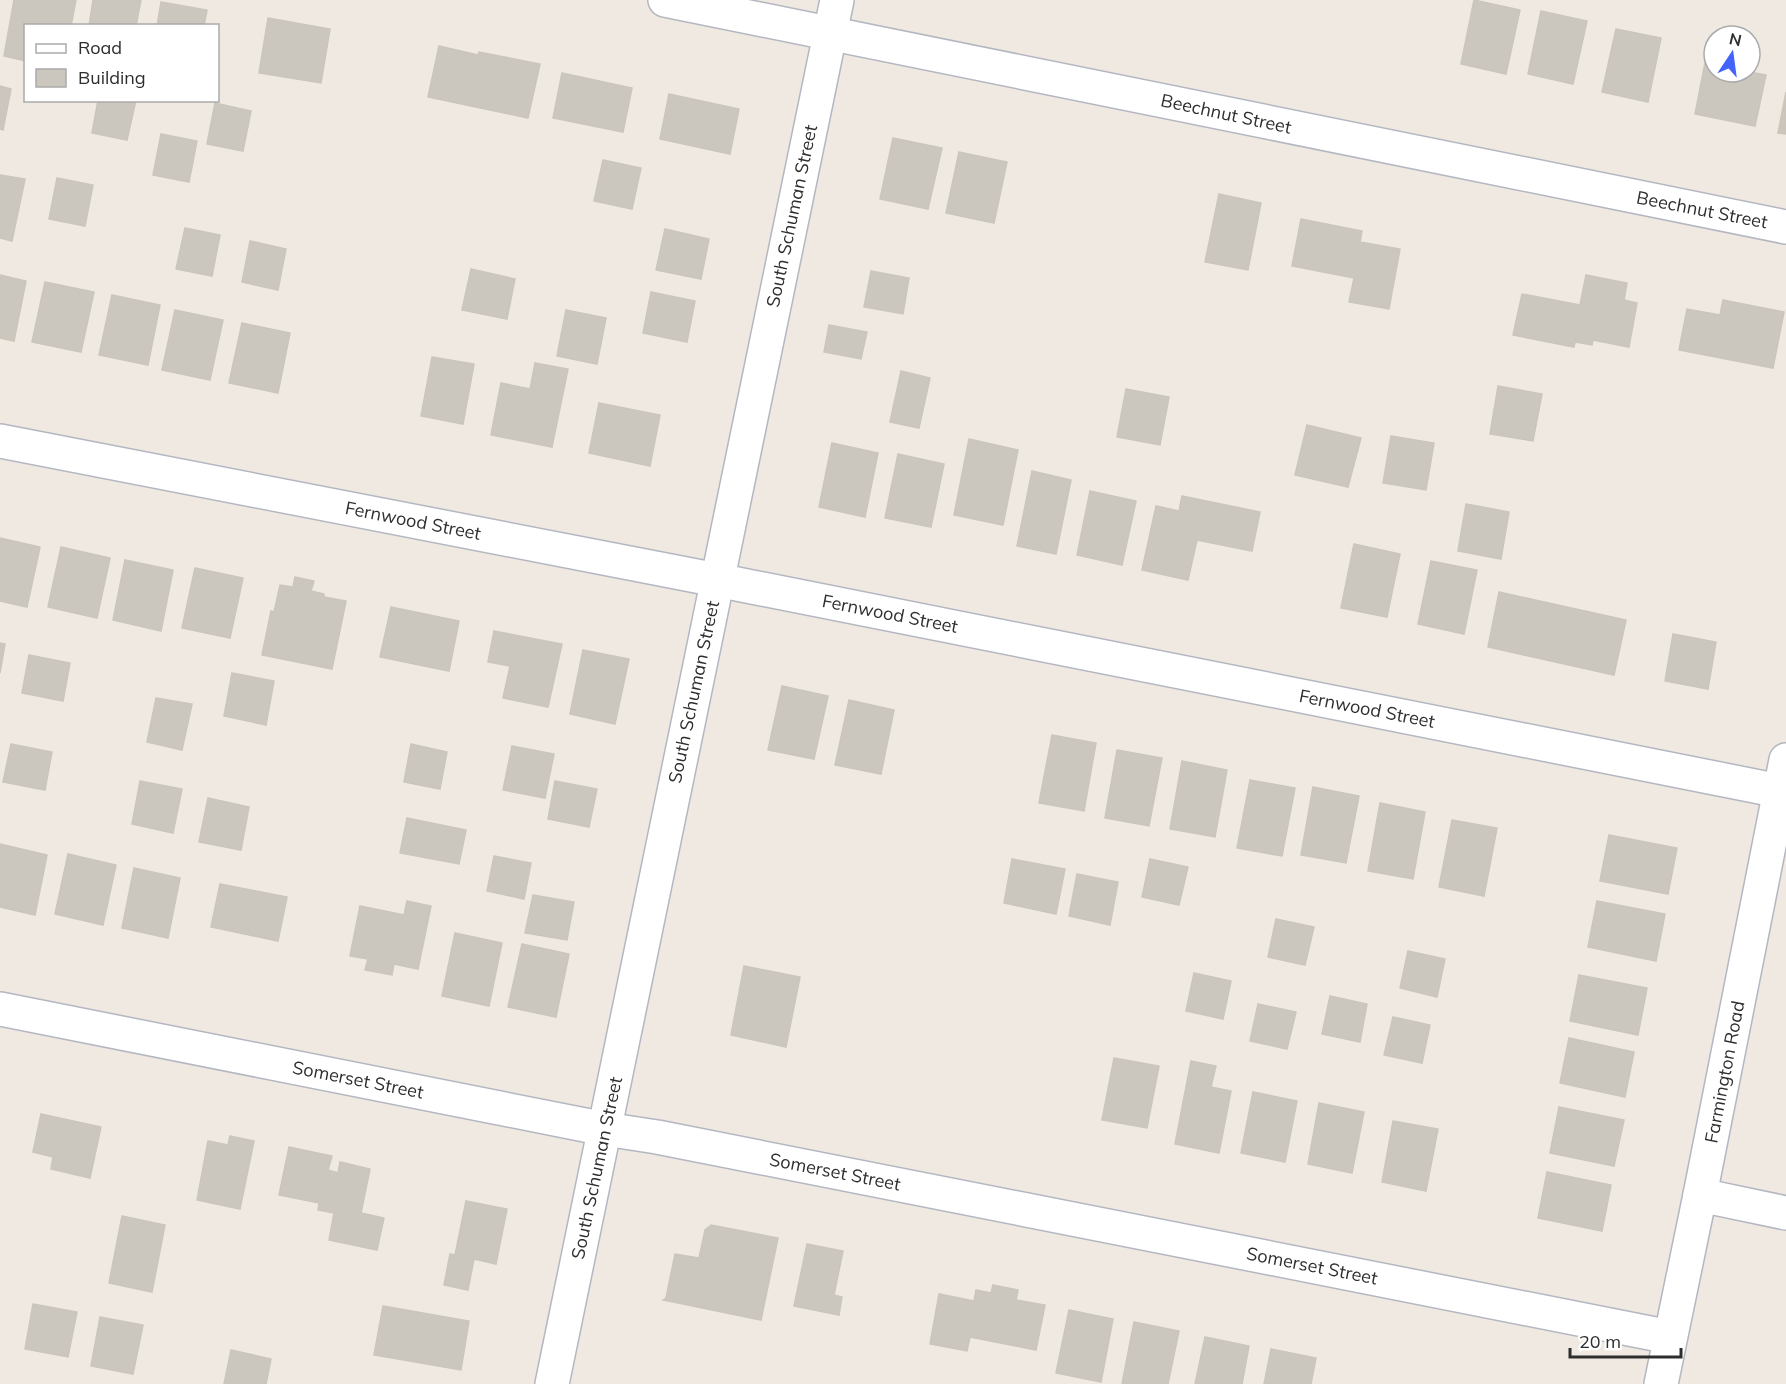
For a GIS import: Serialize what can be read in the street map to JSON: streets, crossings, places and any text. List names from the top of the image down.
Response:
{
  "streets": {
    "street": [
      "Beechnut Street",
      "South Schuman Street",
      "Fernwood Street",
      "Farmington Road",
      "Somerset Street"
    ]
  },
  "crossings": [
    ["Beechnut Street", "South Schuman Street"],
    ["South Schuman Street", "Fernwood Street"],
    ["South Schuman Street", "Somerset Street"],
    ["Fernwood Street", "Farmington Road"],
    ["Farmington Road", "Somerset Street"]
  ],
  "legend": ["Road", "Building"],
  "scale_bar": "20 m",
  "north": "top"
}
